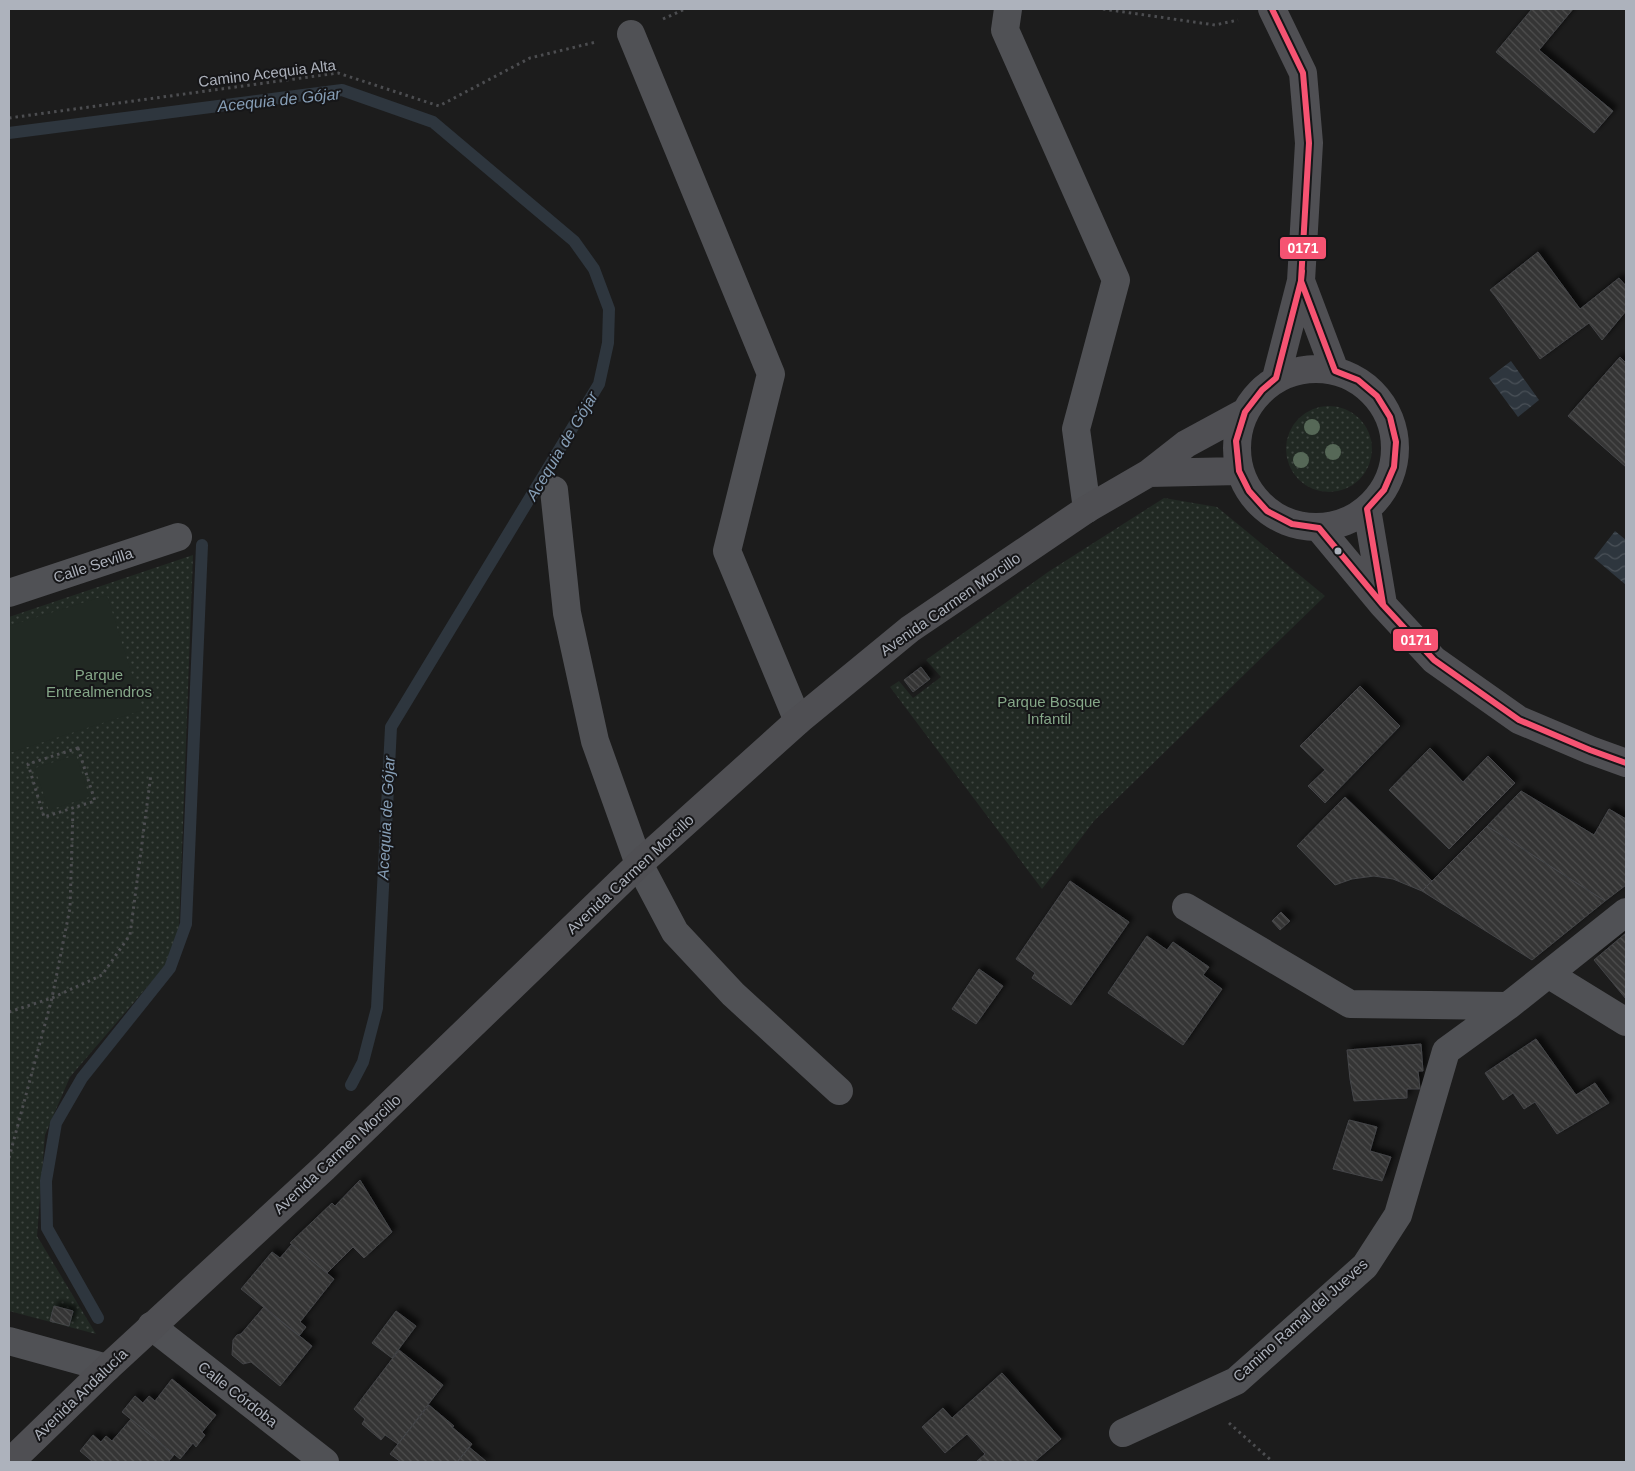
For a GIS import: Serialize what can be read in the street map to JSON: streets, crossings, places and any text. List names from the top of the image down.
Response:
{
  "streets": {
    "street": [
      "Calle Sevilla",
      "Avenida Carmen Morcillo",
      "Camino Ramal del Jueves",
      "Avenida Andalucía",
      "Calle Córdoba"
    ],
    "path": ["Camino Acequia Alta"]
  },
  "crossings": [
    ["Avenida Carmen Morcillo", "Avenida Andalucía"],
    ["Avenida Carmen Morcillo", "Calle Córdoba"],
    ["Avenida Andalucía", "Calle Córdoba"]
  ],
  "water": ["Acequia de Gójar"],
  "parks": ["Parque Entrealmendros", "Parque Bosque Infantil"],
  "lines": ["transit line 0171"]
}
